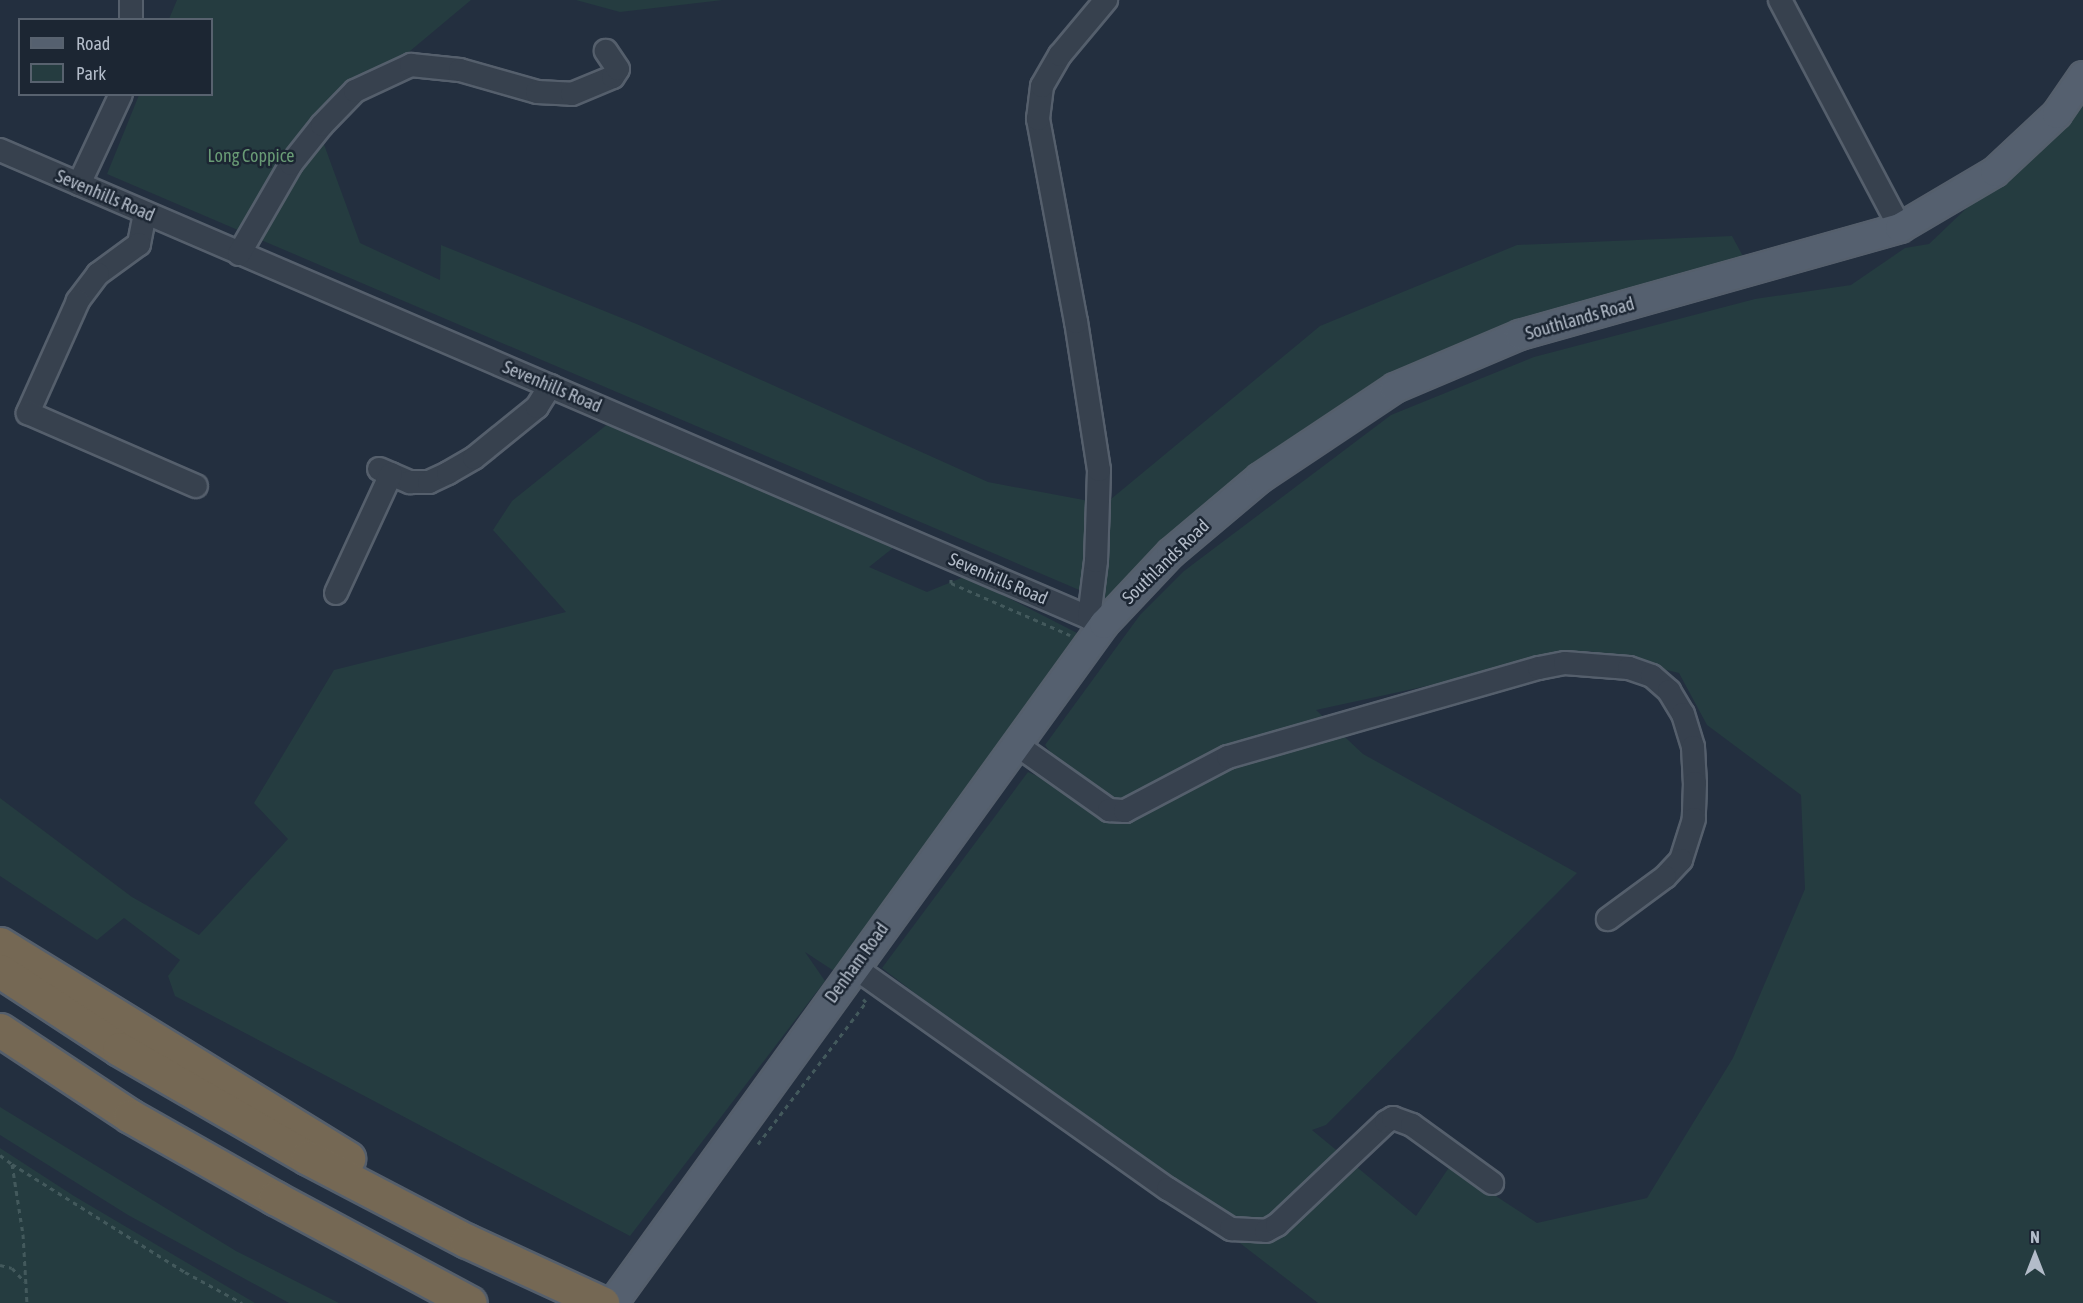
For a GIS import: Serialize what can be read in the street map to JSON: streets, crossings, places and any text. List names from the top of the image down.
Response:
{
  "streets": {
    "main road": ["Southlands Road", "Denham Road"],
    "street": ["Sevenhills Road"]
  },
  "crossings": [
    ["Sevenhills Road", "Southlands Road"],
    ["Sevenhills Road", "Denham Road"],
    ["Southlands Road", "Denham Road"]
  ],
  "parks": ["Long Coppice"],
  "legend": ["Road", "Park"],
  "north": "top"
}
